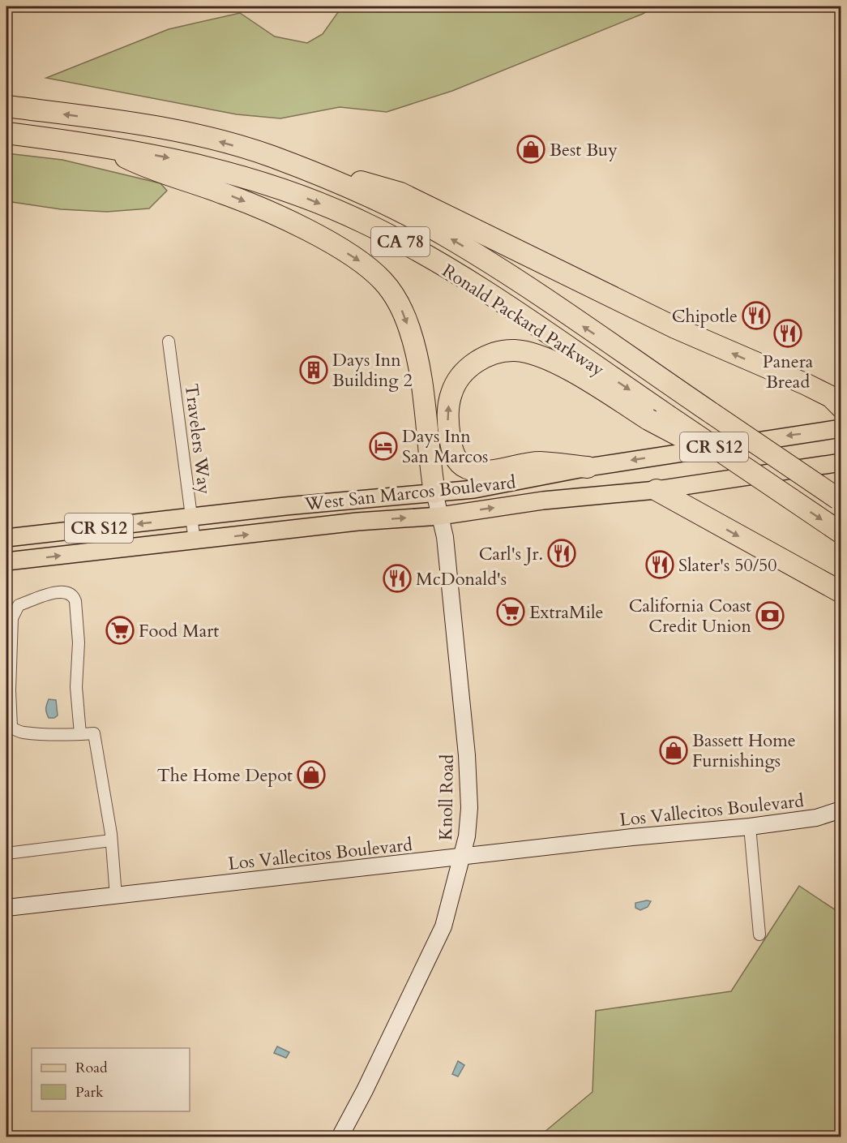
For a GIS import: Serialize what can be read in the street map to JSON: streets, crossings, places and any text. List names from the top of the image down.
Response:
{
  "streets": {
    "highway": ["CA 78", "Ronald Packard Parkway"],
    "main road": ["CR S12", "West San Marcos Boulevard"],
    "street": ["Travelers Way", "Knoll Road", "Los Vallecitos Boulevard"]
  },
  "crossings": [
    ["Travelers Way", "West San Marcos Boulevard"],
    ["West San Marcos Boulevard", "Knoll Road"],
    ["Knoll Road", "Los Vallecitos Boulevard"]
  ],
  "places": {
    "shop": ["Best Buy", "Bassett Home Furnishings", "The Home Depot"],
    "restaurant": [
      "Chipotle",
      "Panera Bread",
      "Carl's Jr.",
      "Slater's 50/50",
      "McDonald's"
    ],
    "building": ["Days Inn Building 2"],
    "hotel": ["Days Inn San Marcos"],
    "supermarket": ["ExtraMile", "Food Mart"],
    "bank": ["California Coast Credit Union"]
  },
  "legend": ["Road", "Park"]
}
